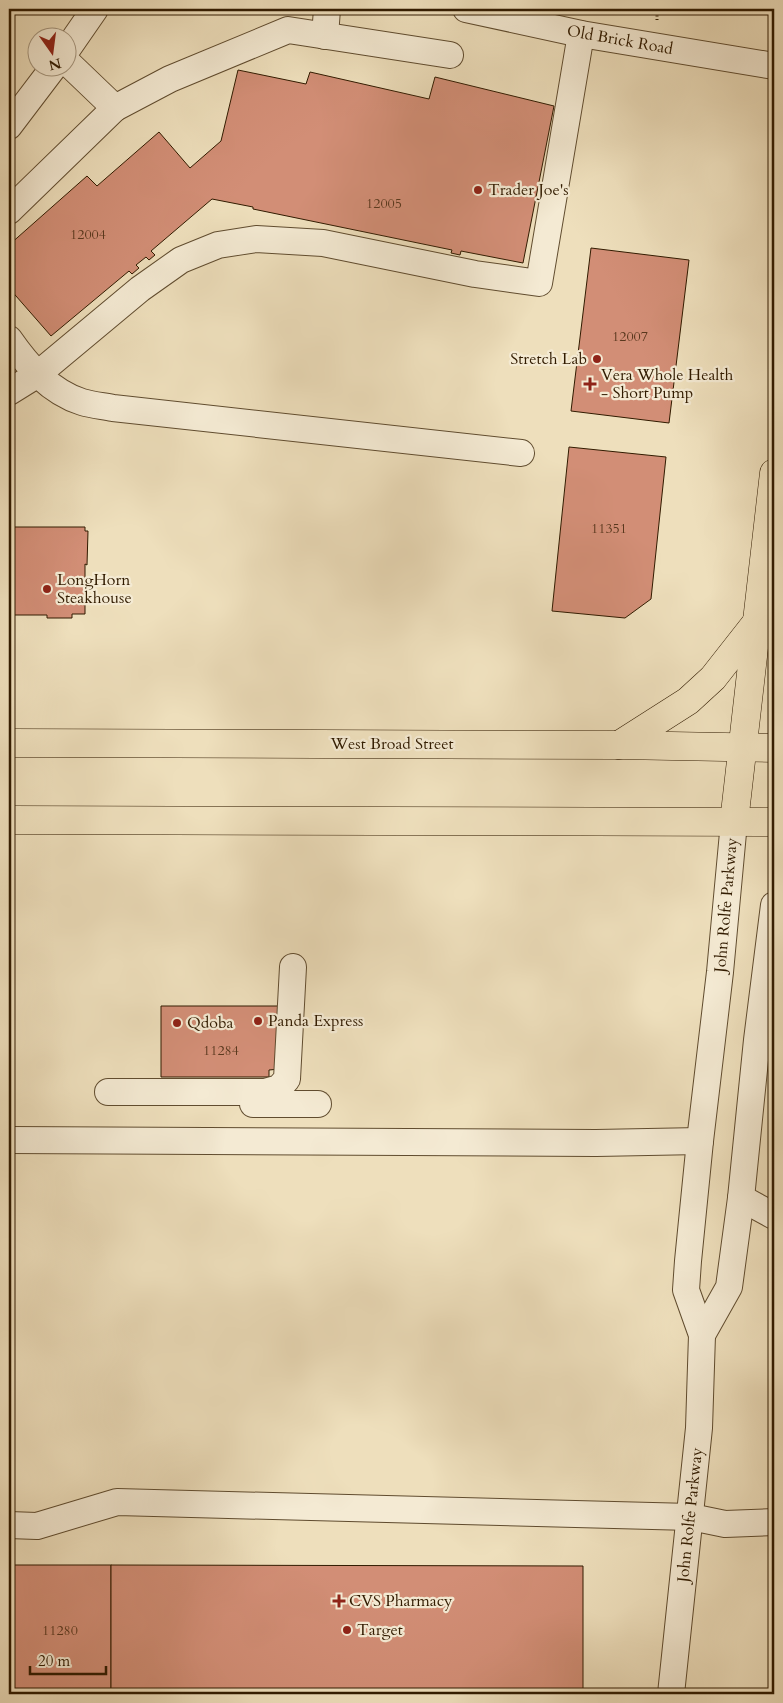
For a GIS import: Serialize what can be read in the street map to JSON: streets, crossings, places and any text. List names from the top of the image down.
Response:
{
  "streets": {
    "main road": ["West Broad Street", "John Rolfe Parkway"],
    "street": ["Old Brick Road"]
  },
  "crossings": [
    ["West Broad Street", "John Rolfe Parkway"]
  ],
  "places": {
    "other": [
      "Trader Joe's",
      "Stretch Lab",
      "LongHorn Steakhouse",
      "Panda Express",
      "Qdoba",
      "Target"
    ],
    "health": ["Vera Whole Health - Short Pump", "CVS Pharmacy"]
  },
  "house_numbers": [
    "12005",
    "12004",
    "12007",
    "11351",
    "11284",
    "11280"
  ],
  "scale_bar": "20 m",
  "north": "bottom"
}
